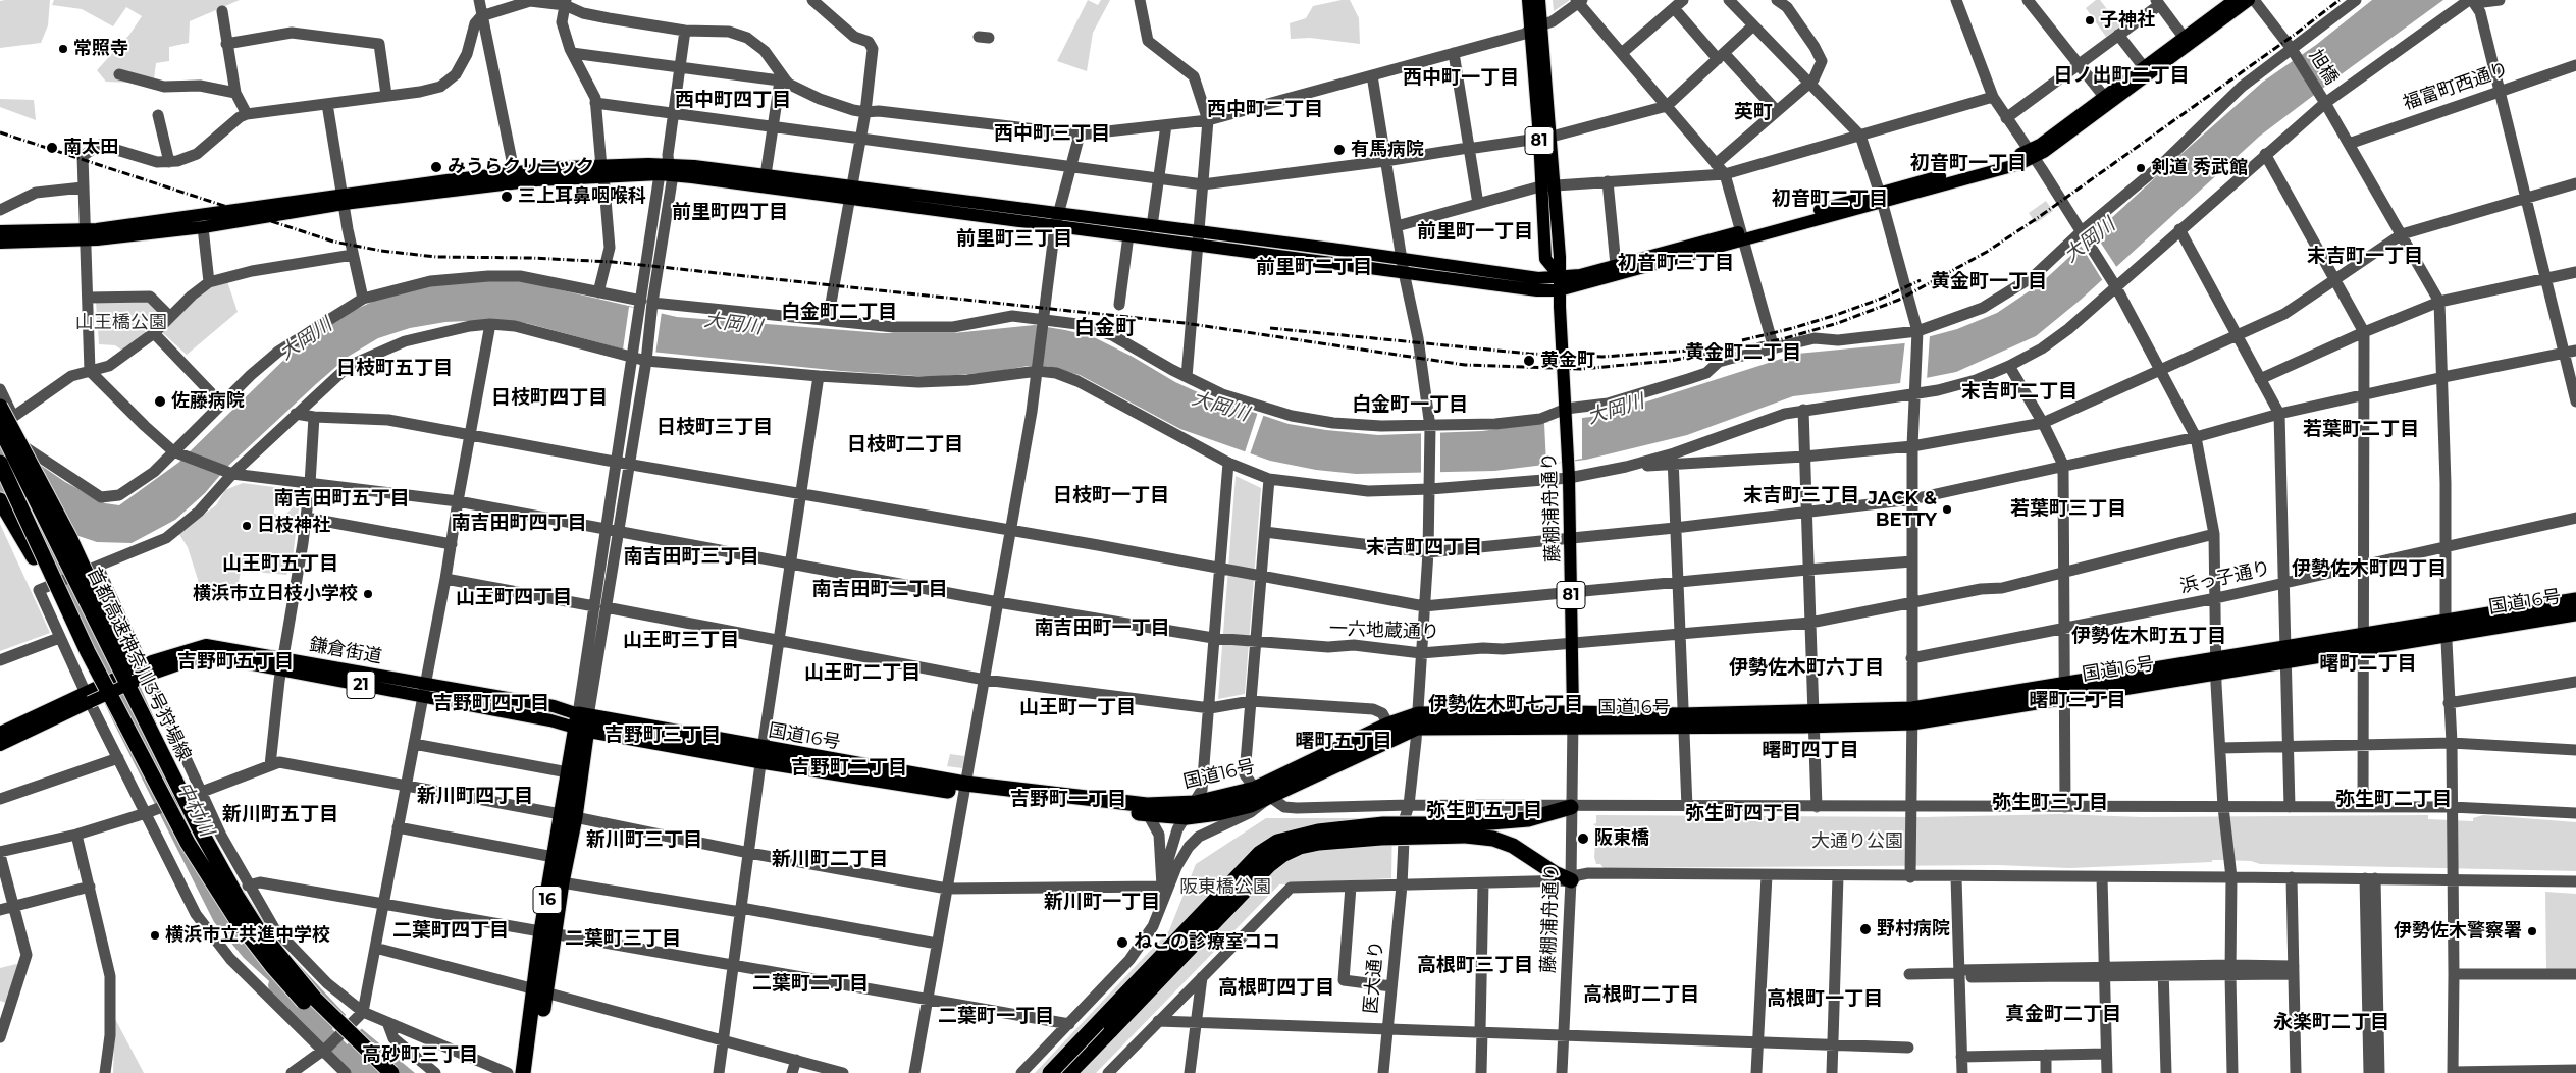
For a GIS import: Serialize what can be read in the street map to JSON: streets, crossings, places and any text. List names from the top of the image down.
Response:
{
  "streets": {
    "highway": ["国道16号", "首都高速神奈川3号狩場線", "16"],
    "main road": [
      "81",
      "藤棚浦舟通り",
      "鎌倉街道",
      "21"
    ],
    "street": [
      "旭橋",
      "福富町西通り",
      "浜っ子通り",
      "一六地蔵通り",
      "医大通り"
    ]
  },
  "crossings": [
    ["旭橋", "福富町西通り"],
    ["藤棚浦舟通り", "国道16号"],
    ["藤棚浦舟通り", "一六地蔵通り"],
    ["国道16号", "鎌倉街道"],
    ["国道16号", "16"],
    ["国道16号", "医大通り"],
    ["一六地蔵通り", "医大通り"],
    ["鎌倉街道", "16"]
  ],
  "districts": [
    "日ノ出町二丁目",
    "西中町一丁目",
    "西中町四丁目",
    "西中町二丁目",
    "英町",
    "西中町三丁目",
    "初音町一丁目",
    "初音町二丁目",
    "前里町四丁目",
    "前里町一丁目",
    "前里町三丁目",
    "末吉町一丁目",
    "初音町三丁目",
    "前里町二丁目",
    "黄金町一丁目",
    "白金町二丁目",
    "白金町",
    "黄金町二丁目",
    "日枝町五丁目",
    "末吉町二丁目",
    "日枝町四丁目",
    "白金町一丁目",
    "日枝町三丁目",
    "若葉町二丁目",
    "日枝町二丁目",
    "日枝町一丁目",
    "末吉町三丁目",
    "南吉田町五丁目",
    "若葉町三丁目",
    "南吉田町四丁目",
    "末吉町四丁目",
    "南吉田町三丁目",
    "山王町五丁目",
    "伊勢佐木町四丁目",
    "南吉田町二丁目",
    "山王町四丁目",
    "南吉田町一丁目",
    "伊勢佐木町五丁目",
    "山王町三丁目",
    "吉野町五丁目",
    "曙町二丁目",
    "伊勢佐木町六丁目",
    "山王町二丁目",
    "曙町三丁目",
    "吉野町四丁目",
    "伊勢佐木町七丁目",
    "山王町一丁目",
    "吉野町三丁目",
    "曙町五丁目",
    "曙町四丁目",
    "吉野町二丁目",
    "新川町四丁目",
    "吉野町一丁目",
    "弥生町二丁目",
    "弥生町三丁目",
    "弥生町五丁目",
    "弥生町四丁目",
    "新川町五丁目",
    "新川町三丁目",
    "新川町二丁目",
    "新川町一丁目",
    "二葉町四丁目",
    "二葉町三丁目",
    "高根町三丁目",
    "二葉町二丁目",
    "高根町四丁目",
    "高根町二丁目",
    "高根町一丁目",
    "真金町二丁目",
    "二葉町一丁目",
    "永楽町二丁目",
    "高砂町三丁目"
  ],
  "water": ["大岡川", "中村川"],
  "parks": ["山王橋公園", "大通り公園", "阪東橋公園"],
  "places": [
    "子神社",
    "常照寺",
    "南太田",
    "有馬病院",
    "みうらクリニック",
    "剣道 秀武館",
    "三上耳鼻咽喉科",
    "黄金町",
    "佐藤病院",
    "JACK & BETTY",
    "日枝神社",
    "横浜市立日枝小学校",
    "阪東橋",
    "野村病院",
    "伊勢佐木警察署",
    "横浜市立共進中学校",
    "ねこの診療室ココ"
  ]
}
